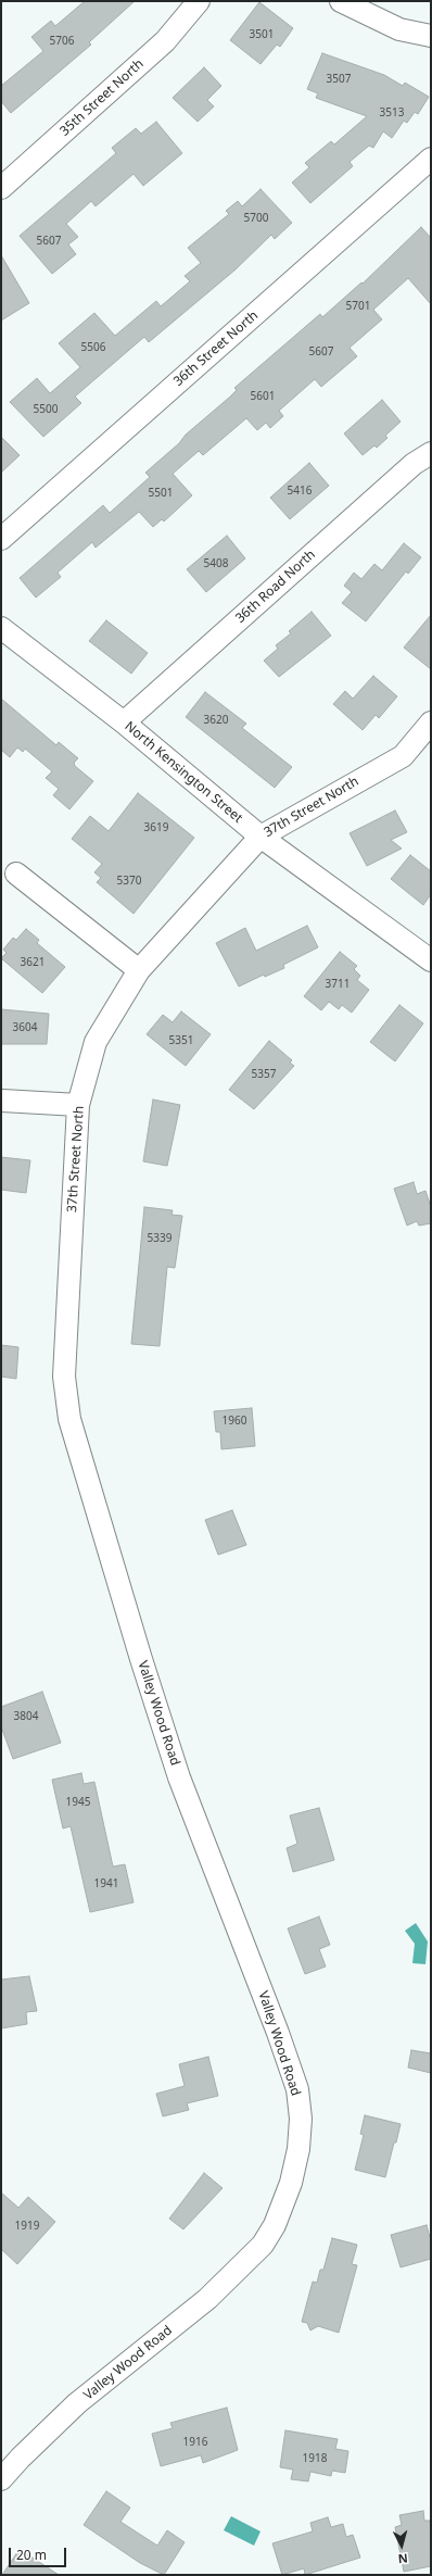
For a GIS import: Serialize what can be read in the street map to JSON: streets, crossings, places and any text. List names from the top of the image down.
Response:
{
  "streets": {
    "street": [
      "35th Street North",
      "36th Street North",
      "36th Road North",
      "North Kensington Street",
      "37th Street North",
      "Valley Wood Road"
    ]
  },
  "crossings": [
    ["36th Road North", "North Kensington Street"],
    ["North Kensington Street", "37th Street North"],
    ["37th Street North", "Valley Wood Road"]
  ],
  "house_numbers": [
    "3501",
    "5706",
    "3507",
    "3513",
    "5700",
    "5607",
    "5701",
    "5506",
    "5607",
    "5601",
    "5500",
    "5416",
    "5501",
    "5408",
    "3620",
    "3619",
    "5370",
    "3621",
    "3711",
    "3604",
    "5351",
    "5357",
    "5339",
    "1960",
    "3804",
    "1945",
    "1941",
    "1919",
    "1916",
    "1918"
  ],
  "scale_bar": "20 m",
  "north": "bottom"
}
